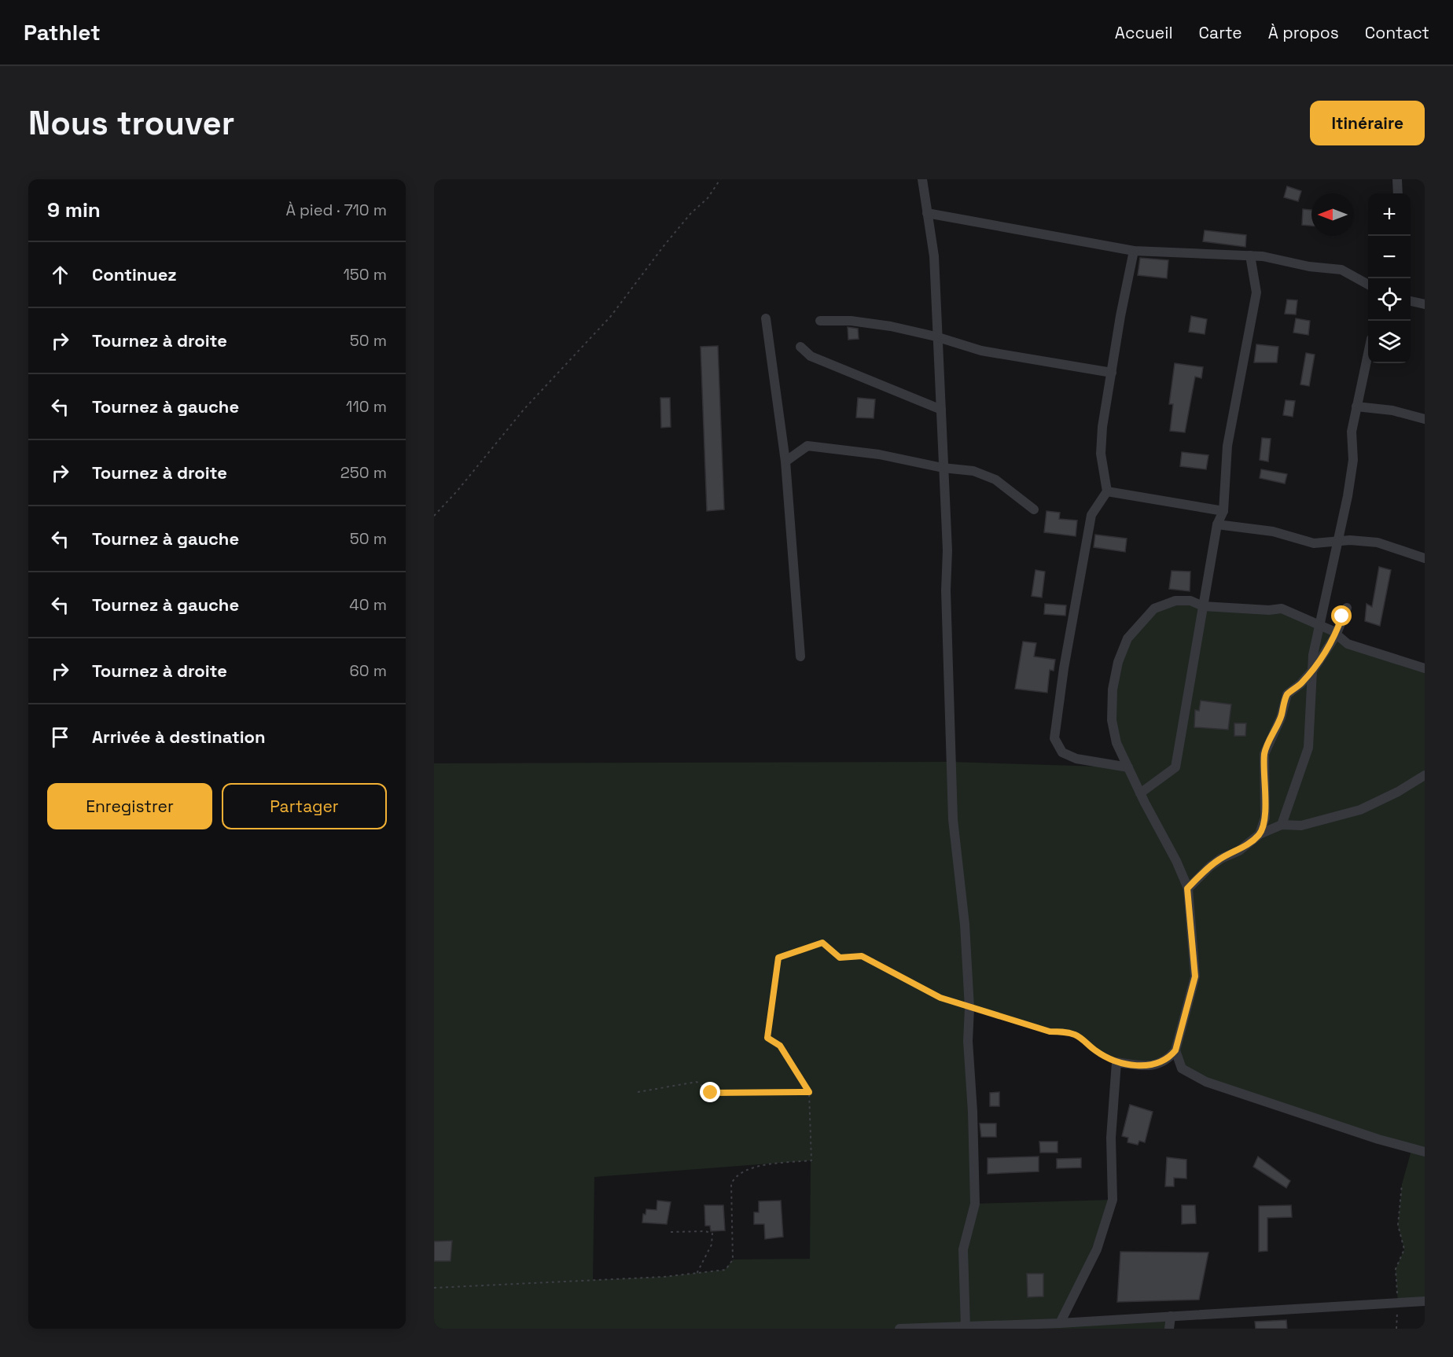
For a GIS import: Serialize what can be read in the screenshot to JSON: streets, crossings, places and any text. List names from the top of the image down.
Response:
{
  "north": "left",
  "page": {
    "header": "Pathlet",
    "nav": [
      "Accueil",
      "Carte",
      "À propos",
      "Contact"
    ],
    "buttons": [
      "Itinéraire",
      ["Enregistrer", "Partager"]
    ],
    "title": "Nous trouver",
    "heading": ["9 min", "À pied · 710 m"],
    "map_buttons": ["+", "−"],
    "list": [
      ["Continuez", "150 m"],
      ["Tournez à droite", "50 m"],
      ["Tournez à gauche", "110 m"],
      ["Tournez à droite", "250 m"],
      ["Tournez à gauche", "50 m"],
      ["Tournez à gauche", "40 m"],
      ["Tournez à droite", "60 m"],
      "Arrivée à destination"
    ]
  }
}
